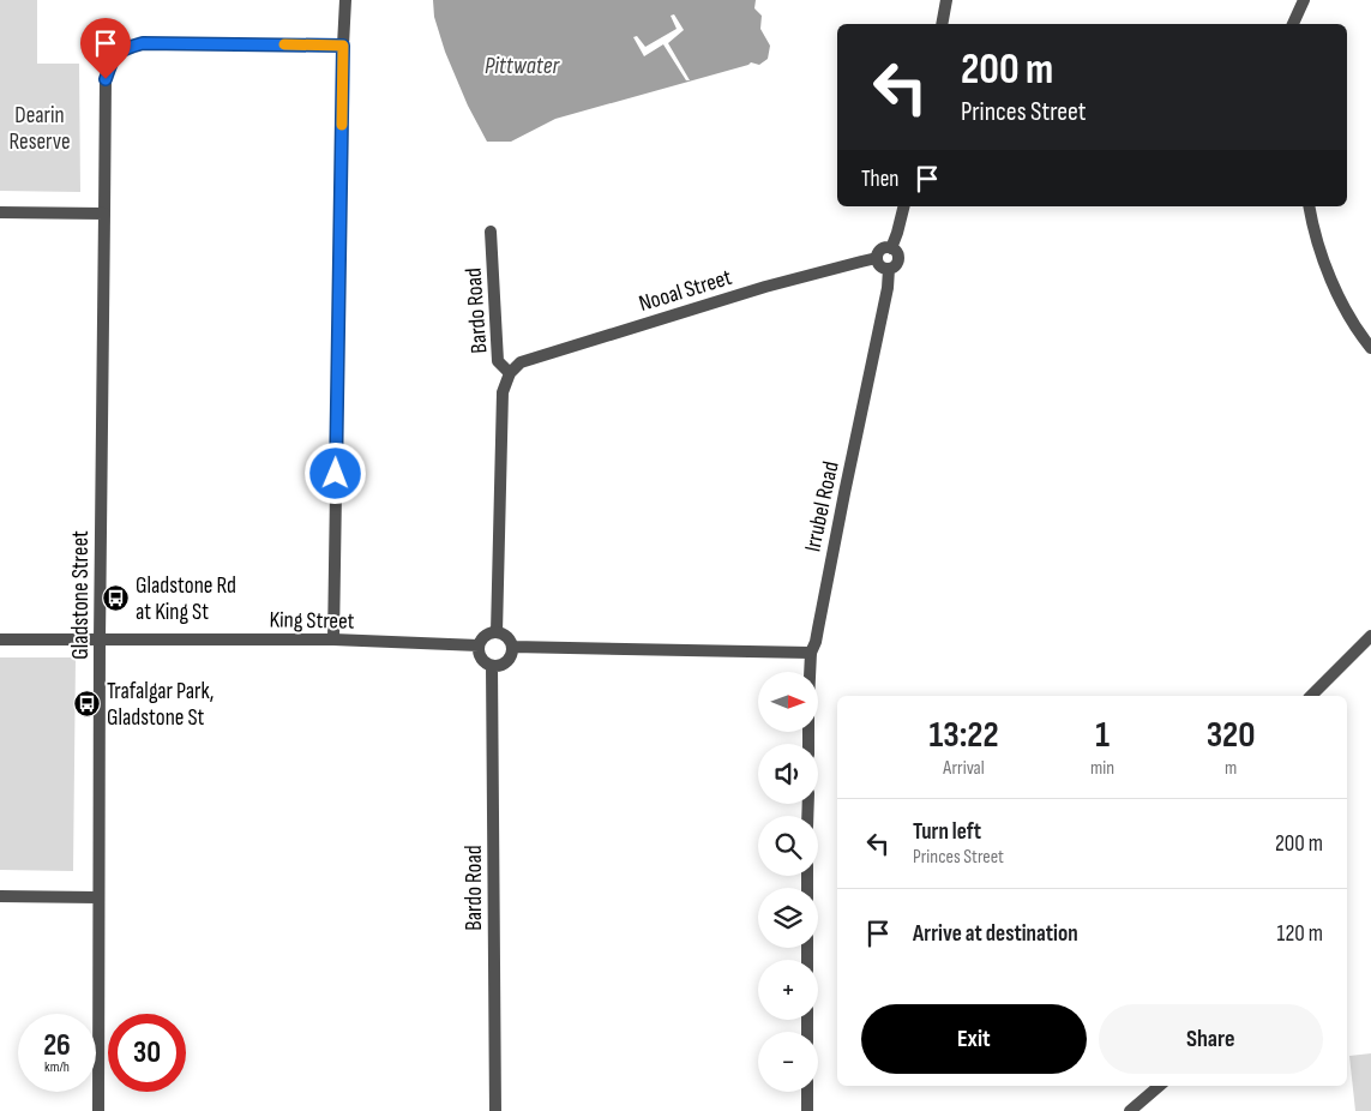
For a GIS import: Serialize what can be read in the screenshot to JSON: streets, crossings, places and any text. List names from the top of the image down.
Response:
{
  "streets": {
    "street": [
      "Nooal Street",
      "Bardo Road",
      "Irrubel Road",
      "Gladstone Street",
      "King Street"
    ]
  },
  "crossings": [
    ["Nooal Street", "Bardo Road"],
    ["Nooal Street", "Irrubel Road"],
    ["Bardo Road", "King Street"],
    ["Gladstone Street", "King Street"]
  ],
  "water": ["Pittwater"],
  "parks": ["Dearin Reserve"],
  "places": {
    "bus stop": ["Gladstone Rd at King St", "Trafalgar Park, Gladstone St"]
  },
  "north": "right",
  "page": {
    "turn": ["200 m", "Princes Street"],
    "then": "Then",
    "map_buttons": ["+", "−"],
    "eta": [
      "13:22",
      "Arrival",
      "1",
      "min",
      "320",
      "m"
    ],
    "list": [
      {
        "name": "Turn left",
        "note": "Princes Street",
        "value": "200 m"
      },
      {
        "name": "Arrive at destination",
        "value": "120 m"
      }
    ],
    "buttons": ["Exit", "Share"],
    "speed": "26 km/h",
    "limit": "30"
  }
}
